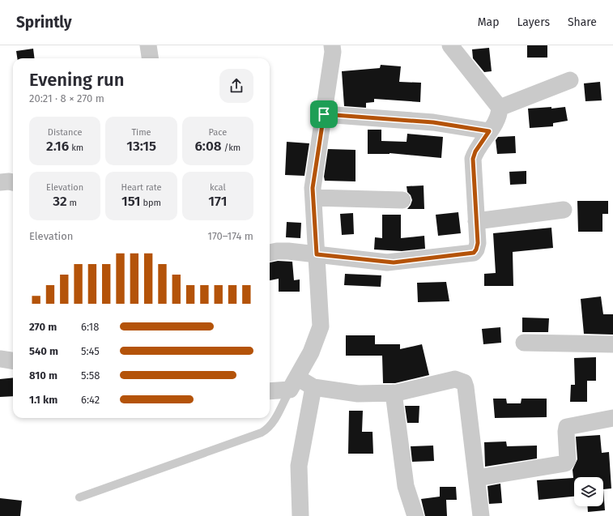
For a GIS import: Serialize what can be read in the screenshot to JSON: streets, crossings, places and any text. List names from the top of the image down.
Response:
{
  "page": {
    "header": "Sprintly",
    "nav": ["Map", "Layers", "Share"],
    "heading": ["Evening run", "20:21 · 8 × 270 m"],
    "stats": [
      ["Distance", "2.16 km"],
      ["Time", "13:15"],
      ["Pace", "6:08 /km"],
      ["Elevation", "32 m"],
      ["Heart rate", "151 bpm"],
      ["kcal", "171"]
    ],
    "chart": ["Elevation", "170–174 m"],
    "list": [
      {
        "name": "270 m",
        "note": "6:18"
      },
      {
        "name": "540 m",
        "note": "5:45"
      },
      {
        "name": "810 m",
        "note": "5:58"
      },
      {
        "name": "1.1 km",
        "note": "6:42"
      }
    ]
  }
}
